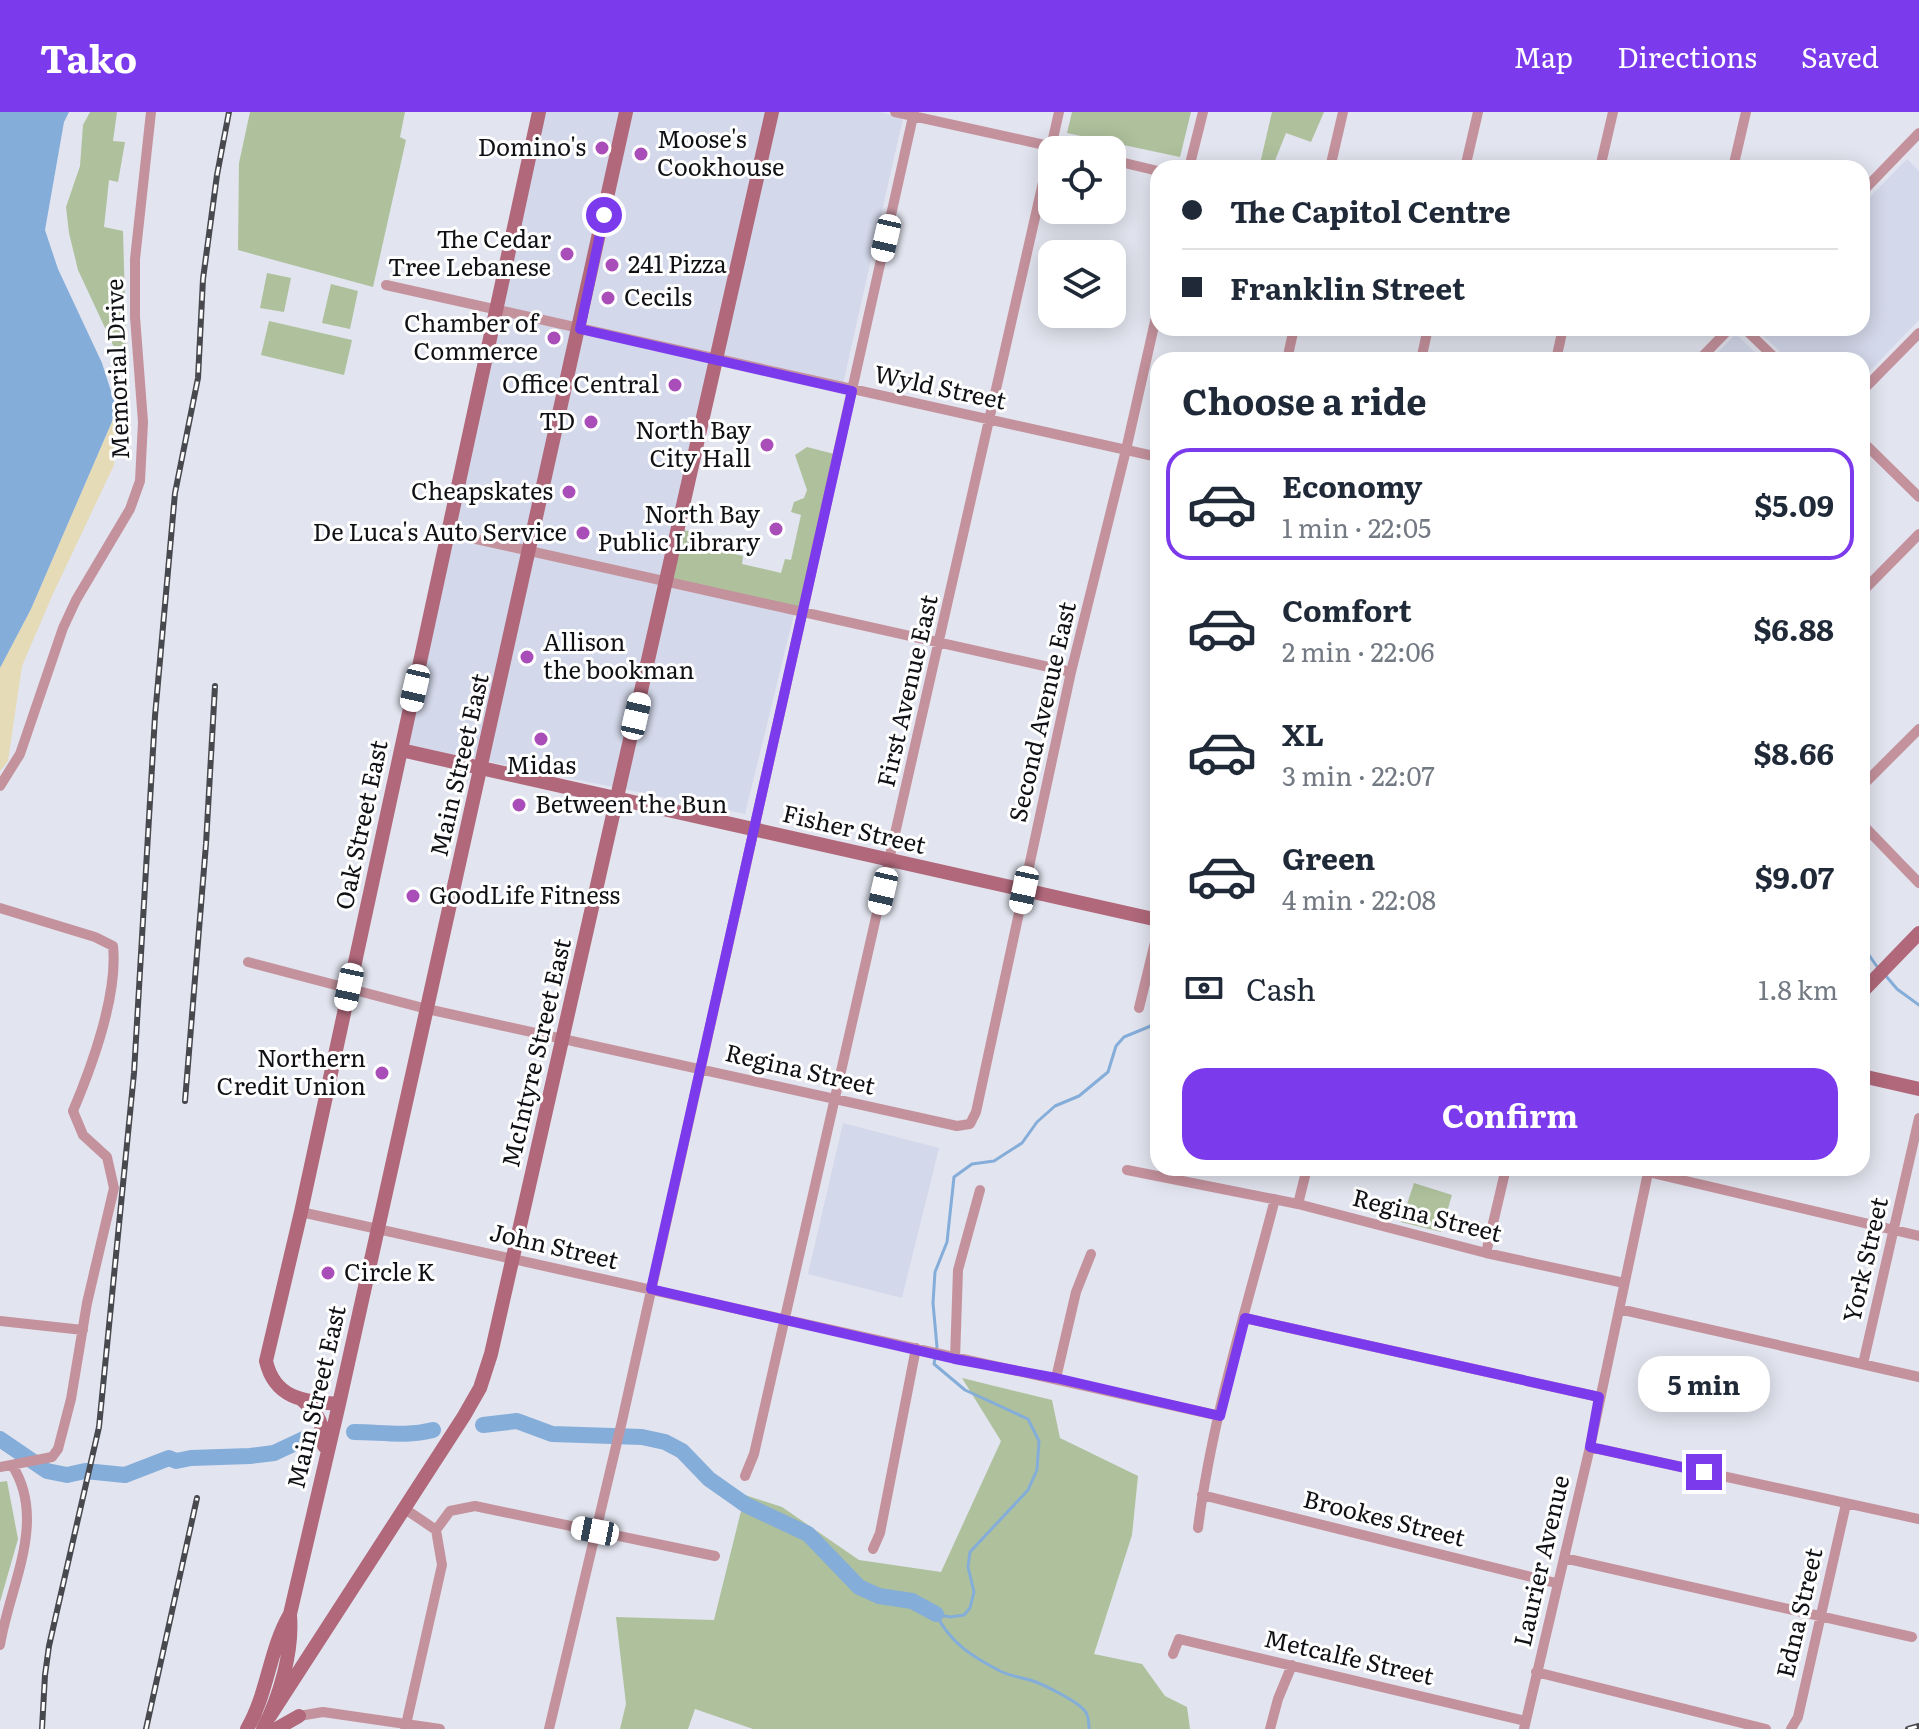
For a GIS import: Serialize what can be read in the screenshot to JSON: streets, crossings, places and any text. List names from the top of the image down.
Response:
{
  "streets": {
    "main road": [
      "Main Street East",
      "Oak Street East",
      "Fisher Street",
      "McIntyre Street East"
    ],
    "street": [
      "Memorial Drive",
      "Wyld Street",
      "First Avenue East",
      "Second Avenue East",
      "Regina Street",
      "John Street",
      "York Street",
      "Brookes Street",
      "Laurier Avenue",
      "Edna Street",
      "Metcalfe Street"
    ]
  },
  "crossings": [
    ["Wyld Street", "First Avenue East"],
    ["Wyld Street", "Second Avenue East"],
    ["Wyld Street", "Main Street East"],
    ["Wyld Street", "Oak Street East"],
    ["Wyld Street", "McIntyre Street East"],
    ["First Avenue East", "Fisher Street"],
    ["First Avenue East", "Regina Street"],
    ["First Avenue East", "John Street"],
    ["Second Avenue East", "Fisher Street"],
    ["Second Avenue East", "Regina Street"],
    ["Main Street East", "Oak Street East"],
    ["Main Street East", "Fisher Street"],
    ["Main Street East", "McIntyre Street East"],
    ["Main Street East", "Regina Street"],
    ["Main Street East", "John Street"],
    ["Oak Street East", "Fisher Street"],
    ["Oak Street East", "Regina Street"],
    ["Oak Street East", "John Street"],
    ["Fisher Street", "McIntyre Street East"],
    ["McIntyre Street East", "Regina Street"],
    ["McIntyre Street East", "John Street"],
    ["Regina Street", "Laurier Avenue"],
    ["Brookes Street", "Laurier Avenue"],
    ["Laurier Avenue", "Metcalfe Street"]
  ],
  "places": [
    "Domino's",
    "Moose's Cookhouse",
    "The Cedar Tree Lebanese",
    "241 Pizza",
    "Cecils",
    "Chamber of Commerce",
    "Office Central",
    "TD",
    "North Bay City Hall",
    "Cheapskates",
    "North Bay Public Library",
    "De Luca's Auto Service",
    "Allison the bookman",
    "Midas",
    "Between the Bun",
    "GoodLife Fitness",
    "Northern Credit Union",
    "Circle K"
  ],
  "page": {
    "header": "Tako",
    "nav": ["Map", "Directions", "Saved"],
    "banner": ["The Capitol Centre", "Franklin Street"],
    "heading": "Choose a ride",
    "list": [
      {
        "name": "Economy",
        "note": "1 min · 22:05",
        "value": "$5.09"
      },
      {
        "name": "Comfort",
        "note": "2 min · 22:06",
        "value": "$6.88"
      },
      {
        "name": "XL",
        "note": "3 min · 22:07",
        "value": "$8.66"
      },
      {
        "name": "Green",
        "note": "4 min · 22:08",
        "value": "$9.07"
      }
    ],
    "pay": ["Cash", "1.8 km"],
    "buttons": "Confirm",
    "bubble": "5 min"
  }
}
